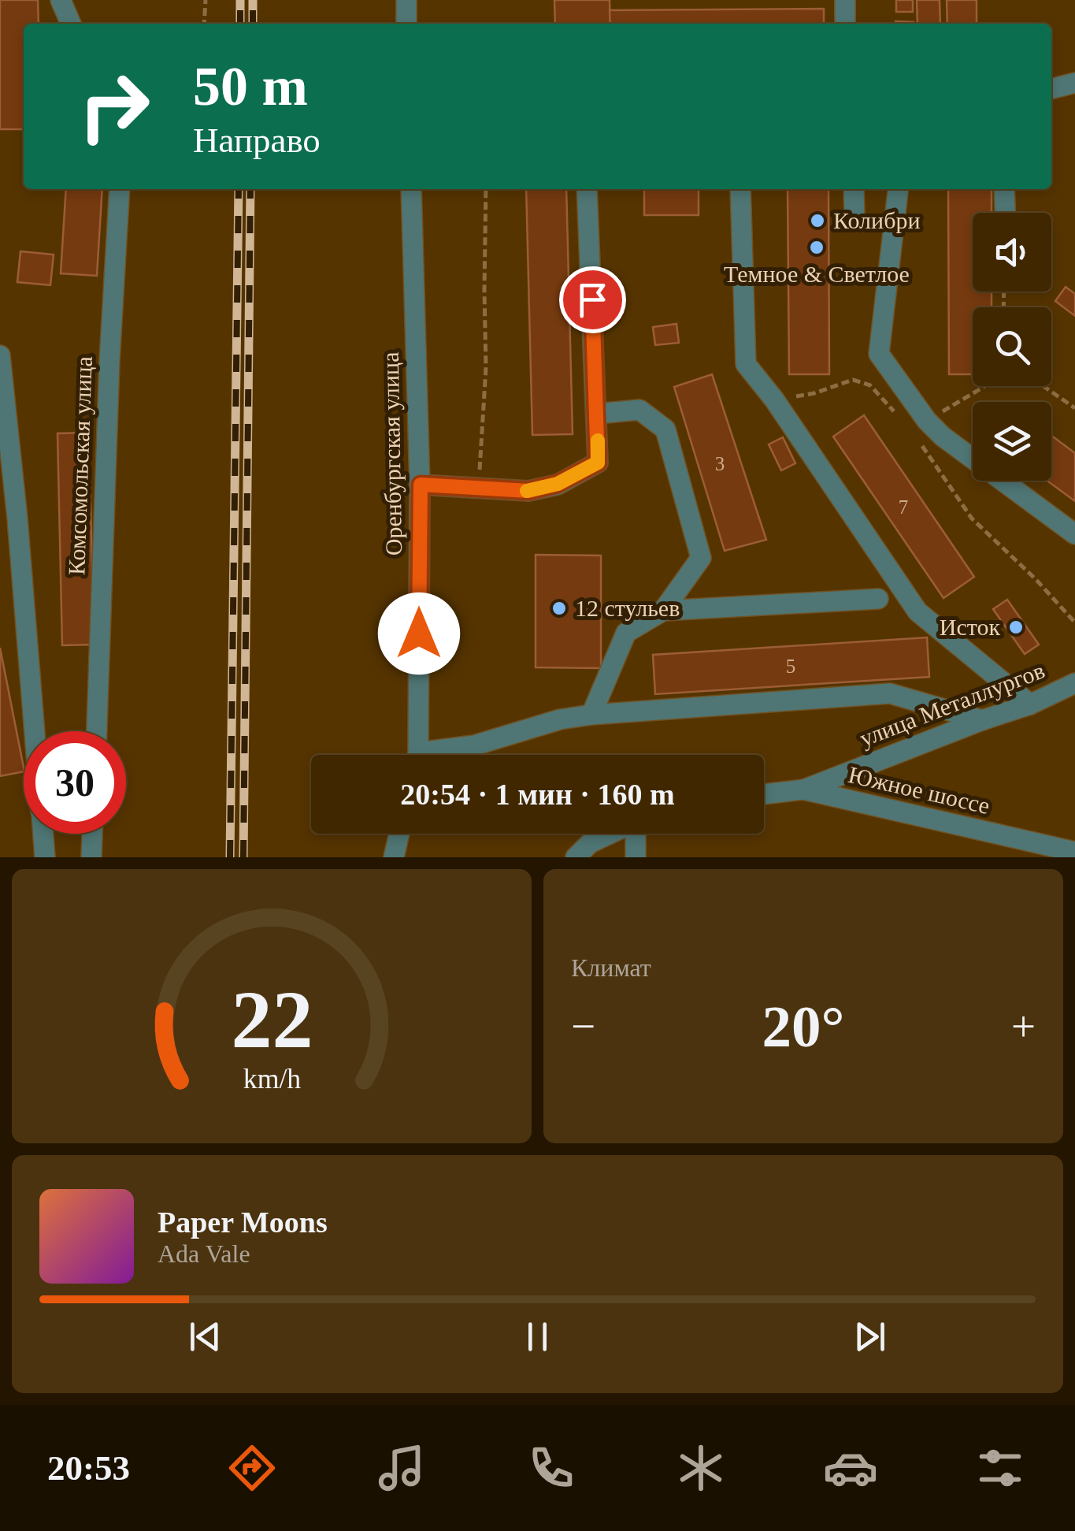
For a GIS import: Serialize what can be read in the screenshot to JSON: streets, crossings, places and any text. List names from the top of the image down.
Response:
{
  "streets": {
    "street": [
      "Оренбургская улица",
      "Комсомольская улица",
      "улица Металлургов",
      "Южное шоссе"
    ]
  },
  "crossings": [
    ["улица Металлургов", "Южное шоссе"]
  ],
  "places": [
    "Колибри",
    "Темное & Светлое",
    "12 стульев",
    "Исток"
  ],
  "house_numbers": ["3", "7", "5"],
  "page": {
    "turn": ["50 m", "Направо"],
    "limit": "30",
    "trip": "20:54 · 1 мин · 160 m",
    "tile": "Климат",
    "heat": ["−", "20°", "+"],
    "song": ["Paper Moons", "Ada Vale"],
    "tabs": "20:53",
    "gauge": ["22", "km/h"]
  }
}
